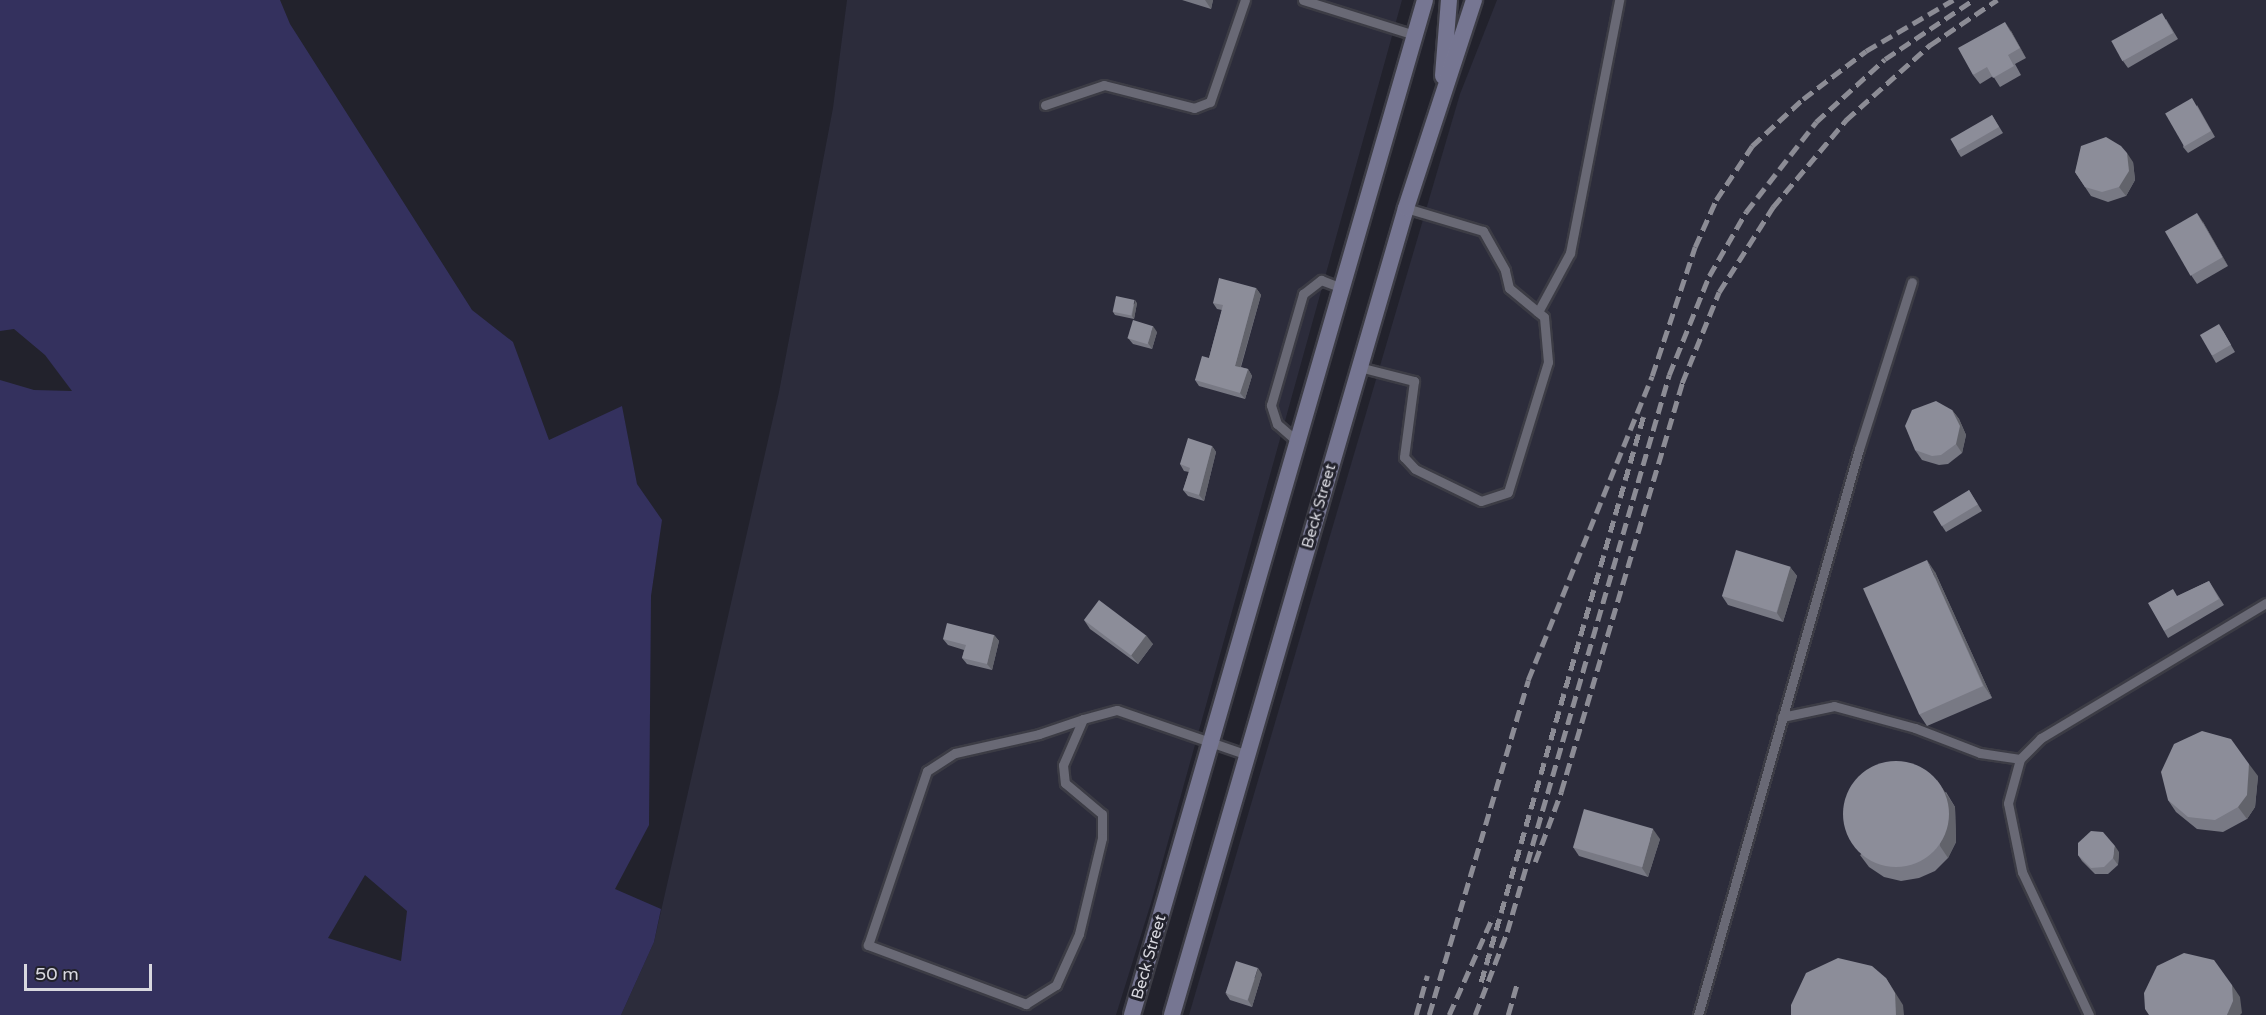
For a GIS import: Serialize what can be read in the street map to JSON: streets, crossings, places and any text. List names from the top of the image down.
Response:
{
  "streets": {
    "main road": ["Beck Street"]
  },
  "scale_bar": "50 m"
}
